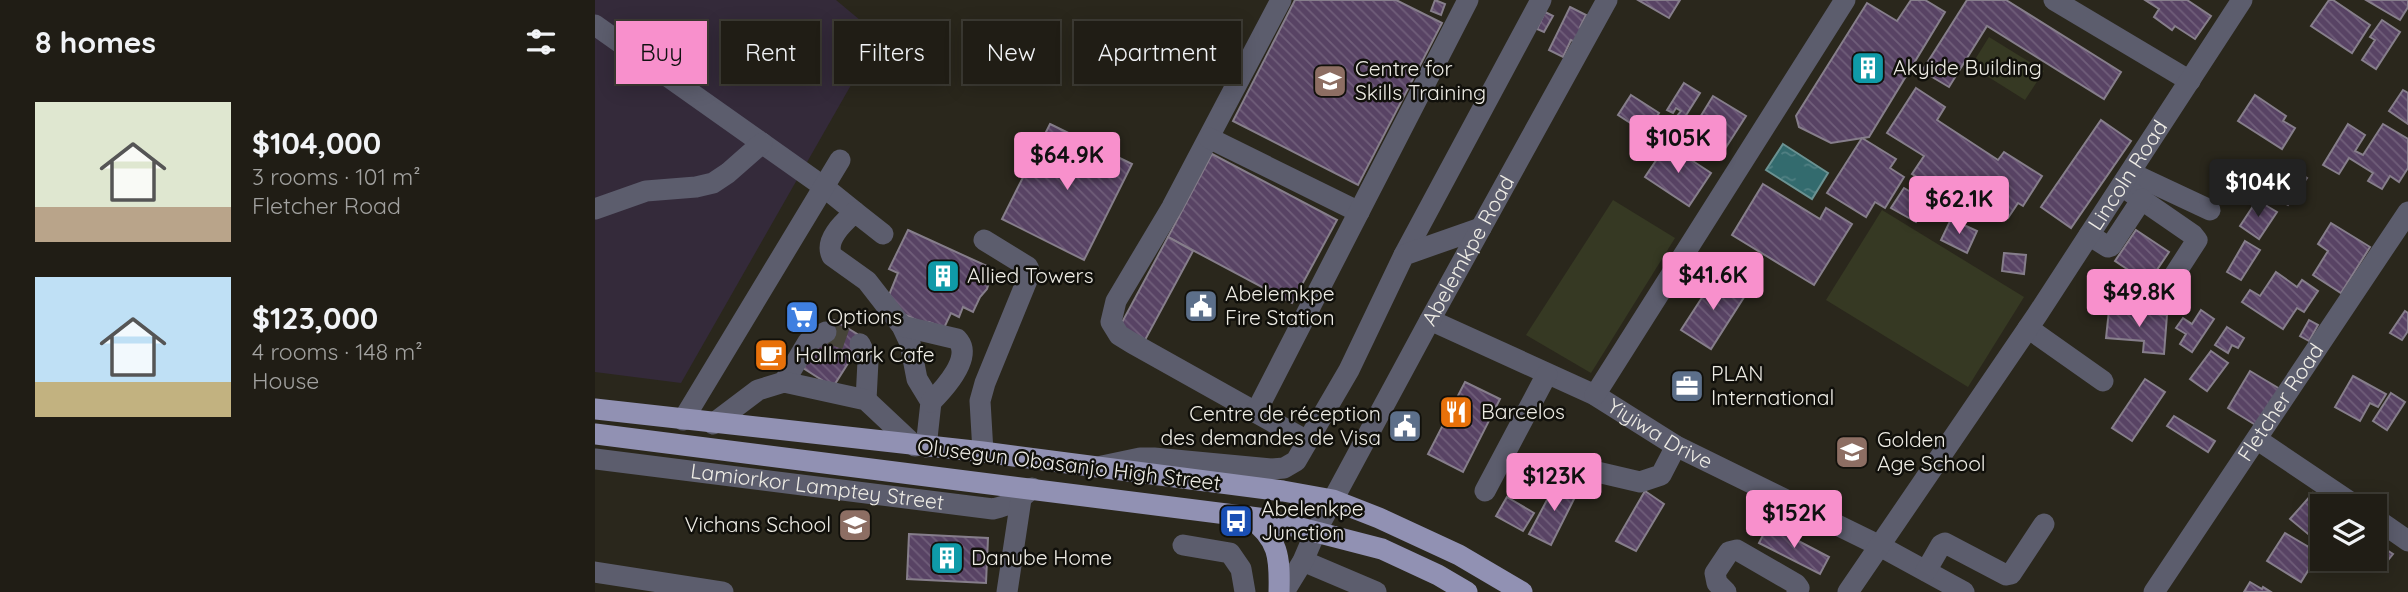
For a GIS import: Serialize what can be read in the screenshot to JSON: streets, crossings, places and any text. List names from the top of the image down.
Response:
{
  "streets": {
    "main road": ["Olusegun Obasanjo High Street"],
    "street": [
      "Lincoln Road",
      "Abelemkpe Road",
      "Fletcher Road",
      "Yiyiwa Drive",
      "Lamiorkor Lamptey Street"
    ]
  },
  "crossings": [
    ["Lincoln Road", "Yiyiwa Drive"],
    ["Abelemkpe Road", "Yiyiwa Drive"],
    ["Abelemkpe Road", "Olusegun Obasanjo High Street"],
    ["Olusegun Obasanjo High Street", "Lamiorkor Lamptey Street"]
  ],
  "places": {
    "building": ["Akyide Building", "Allied Towers", "Danube Home"],
    "school or university": ["Centre for Skills Training", "Golden Age School", "Vichans School"],
    "public building": ["Abelemkpe Fire Station", "Centre de réception des demandes de Visa"],
    "supermarket": ["Options"],
    "cafe": ["Hallmark Cafe"],
    "office": ["PLAN International"],
    "restaurant": ["Barcelos"],
    "bus stop": ["Abelenkpe Junction"]
  },
  "page": {
    "heading": "8 homes",
    "chip": [
      "Buy",
      "Rent",
      "Filters",
      "New",
      "Apartment"
    ],
    "list": [
      {
        "name": "$104,000",
        "note": "3 rooms · 101 m² · Fletcher Road"
      },
      {
        "name": "$123,000",
        "note": "4 rooms · 148 m² · House"
      }
    ],
    "price": [
      "$105K",
      "$64.9K",
      "$104K",
      "$62.1K",
      "$41.6K",
      "$49.8K",
      "$123K",
      "$152K"
    ]
  }
}
